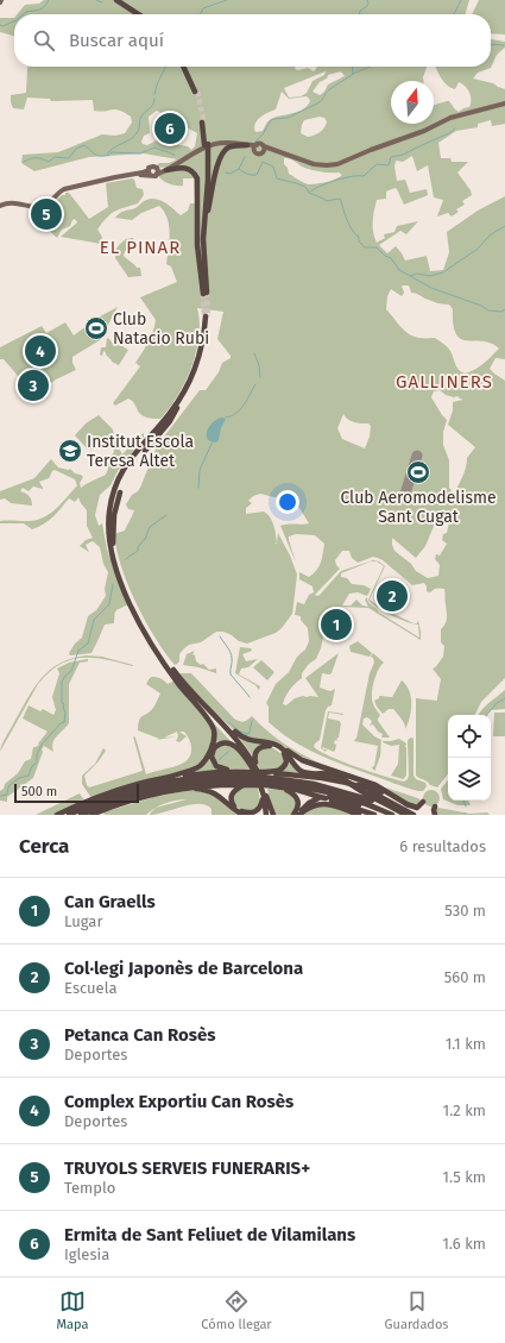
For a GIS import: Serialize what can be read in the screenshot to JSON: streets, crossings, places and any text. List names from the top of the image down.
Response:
{
  "districts": ["EL PINAR", "GALLINERS"],
  "places": {
    "sports": ["Club Natacio Rubi", "Club Aeromodelisme Sant Cugat"],
    "school or university": ["Institut Escola Teresa Altet"]
  },
  "scale_bar": "500 m",
  "north": "top",
  "page": {
    "search": "Buscar aquí",
    "pins": [
      "6",
      "5",
      "4",
      "3",
      "2",
      "1"
    ],
    "scale": "500 m",
    "heading": ["Cerca", "6 resultados"],
    "list": [
      {
        "mark": "1",
        "name": "Can Graells",
        "note": "Lugar",
        "value": "530 m"
      },
      {
        "mark": "2",
        "name": "Col·legi Japonès de Barcelona",
        "note": "Escuela",
        "value": "560 m"
      },
      {
        "mark": "3",
        "name": "Petanca Can Rosès",
        "note": "Deportes",
        "value": "1.1 km"
      },
      {
        "mark": "4",
        "name": "Complex Exportiu Can Rosès",
        "note": "Deportes",
        "value": "1.2 km"
      },
      {
        "mark": "5",
        "name": "TRUYOLS SERVEIS FUNERARIS+",
        "note": "Templo",
        "value": "1.5 km"
      },
      {
        "mark": "6",
        "name": "Ermita de Sant Feliuet de Vilamilans",
        "note": "Iglesia",
        "value": "1.6 km"
      }
    ],
    "nav": ["Mapa", "Cómo llegar", "Guardados"]
  }
}
